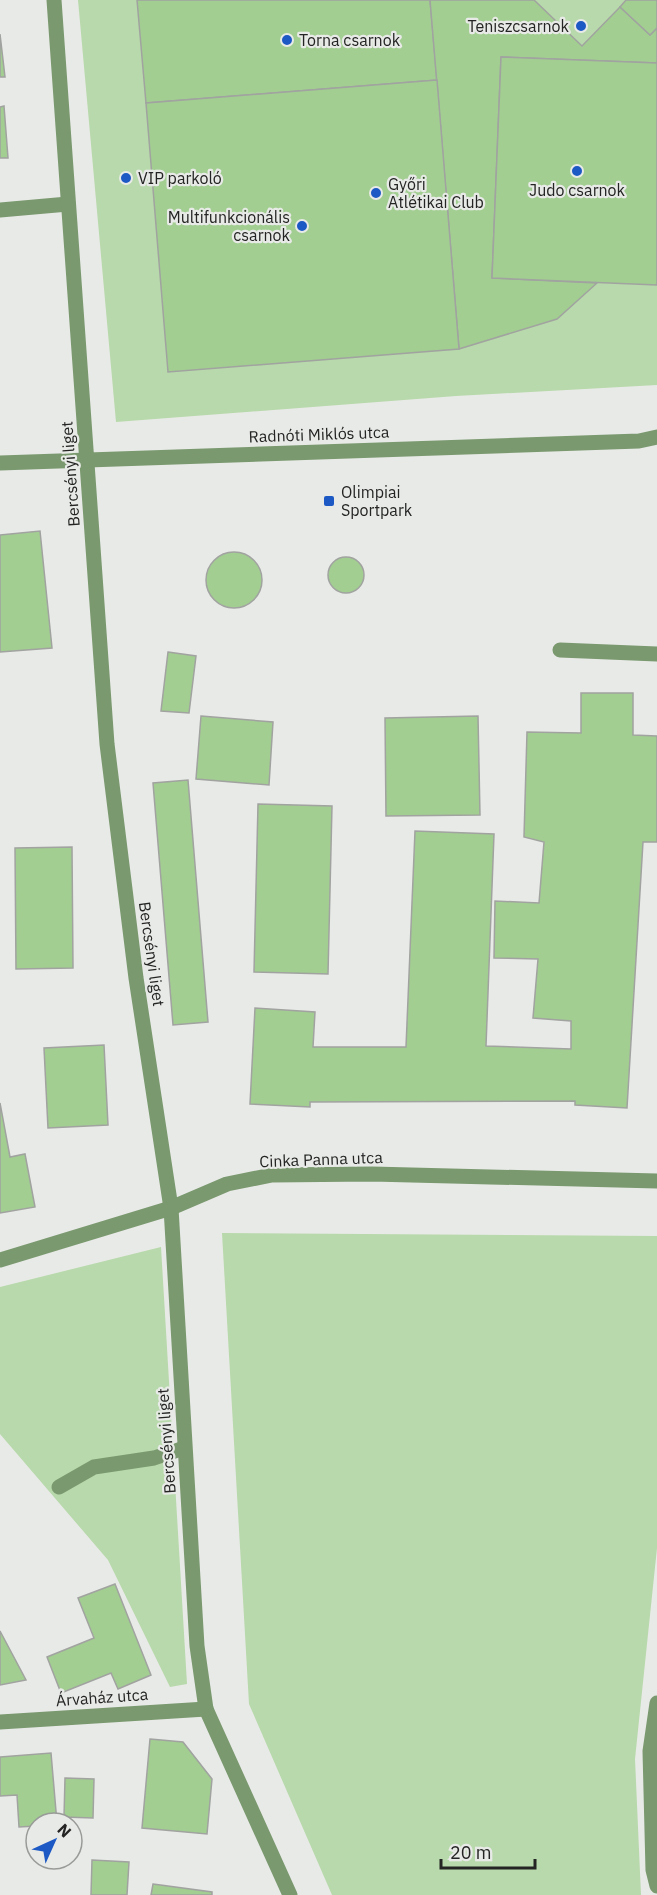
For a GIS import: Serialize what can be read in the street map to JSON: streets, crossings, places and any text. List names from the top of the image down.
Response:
{
  "streets": {
    "street": [
      "Radnóti Miklós utca",
      "Bercsényi liget",
      "Cinka Panna utca",
      "Árvaház utca"
    ]
  },
  "crossings": [
    ["Radnóti Miklós utca", "Bercsényi liget"],
    ["Bercsényi liget", "Cinka Panna utca"],
    ["Bercsényi liget", "Árvaház utca"]
  ],
  "places": {
    "other": [
      "Teniszcsarnok",
      "Torna csarnok",
      "Judo csarnok",
      "VIP parkoló",
      "Győri Atlétikai Club",
      "Multifunkcionális csarnok"
    ],
    "transit": ["Olimpiai Sportpark"]
  },
  "scale_bar": "20 m",
  "north": "top right"
}
